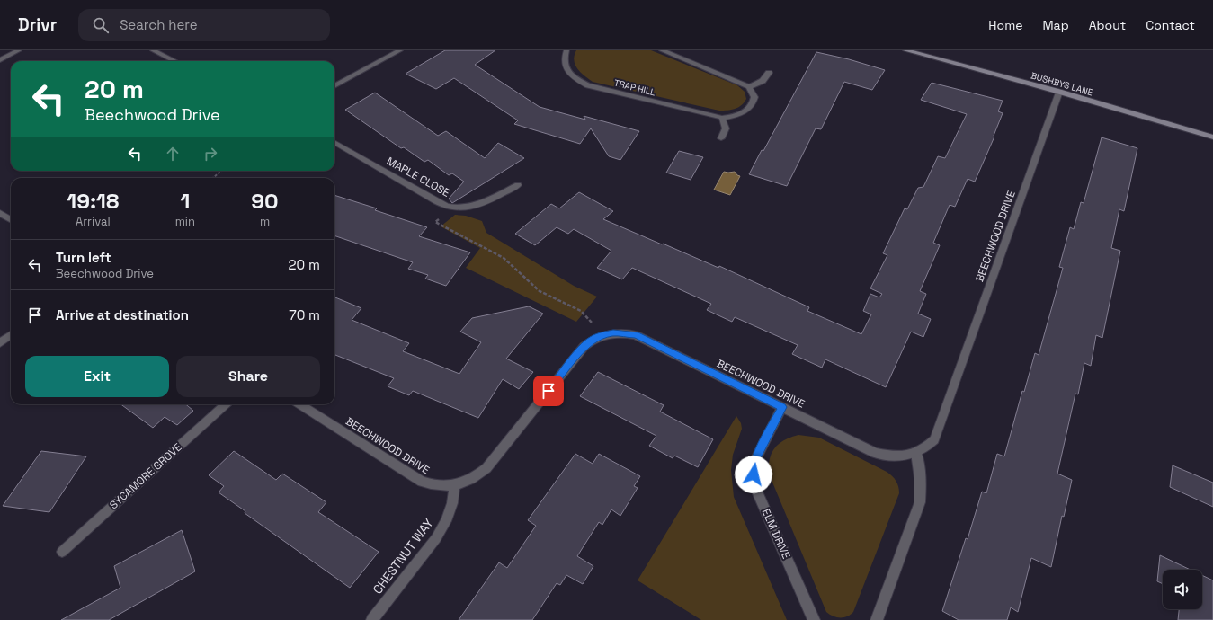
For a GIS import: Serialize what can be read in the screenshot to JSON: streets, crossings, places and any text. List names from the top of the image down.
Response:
{
  "streets": {
    "street": [
      "BUSHBYS LANE",
      "TRAP HILL",
      "MAPLE CLOSE",
      "BEECHWOOD DRIVE",
      "SYCAMORE GROVE",
      "ELM DRIVE",
      "CHESTNUT WAY"
    ]
  },
  "crossings": [
    ["BUSHBYS LANE", "BEECHWOOD DRIVE"],
    ["BEECHWOOD DRIVE", "ELM DRIVE"],
    ["BEECHWOOD DRIVE", "CHESTNUT WAY"]
  ],
  "page": {
    "header": "Drivr",
    "search": "Search here",
    "nav": [
      "Home",
      "Map",
      "About",
      "Contact"
    ],
    "turn": ["20 m", "Beechwood Drive"],
    "eta": [
      "19:18",
      "Arrival",
      "1",
      "min",
      "90",
      "m"
    ],
    "list": [
      {
        "name": "Turn left",
        "note": "Beechwood Drive",
        "value": "20 m"
      },
      {
        "name": "Arrive at destination",
        "value": "70 m"
      }
    ],
    "buttons": ["Exit", "Share"]
  }
}
